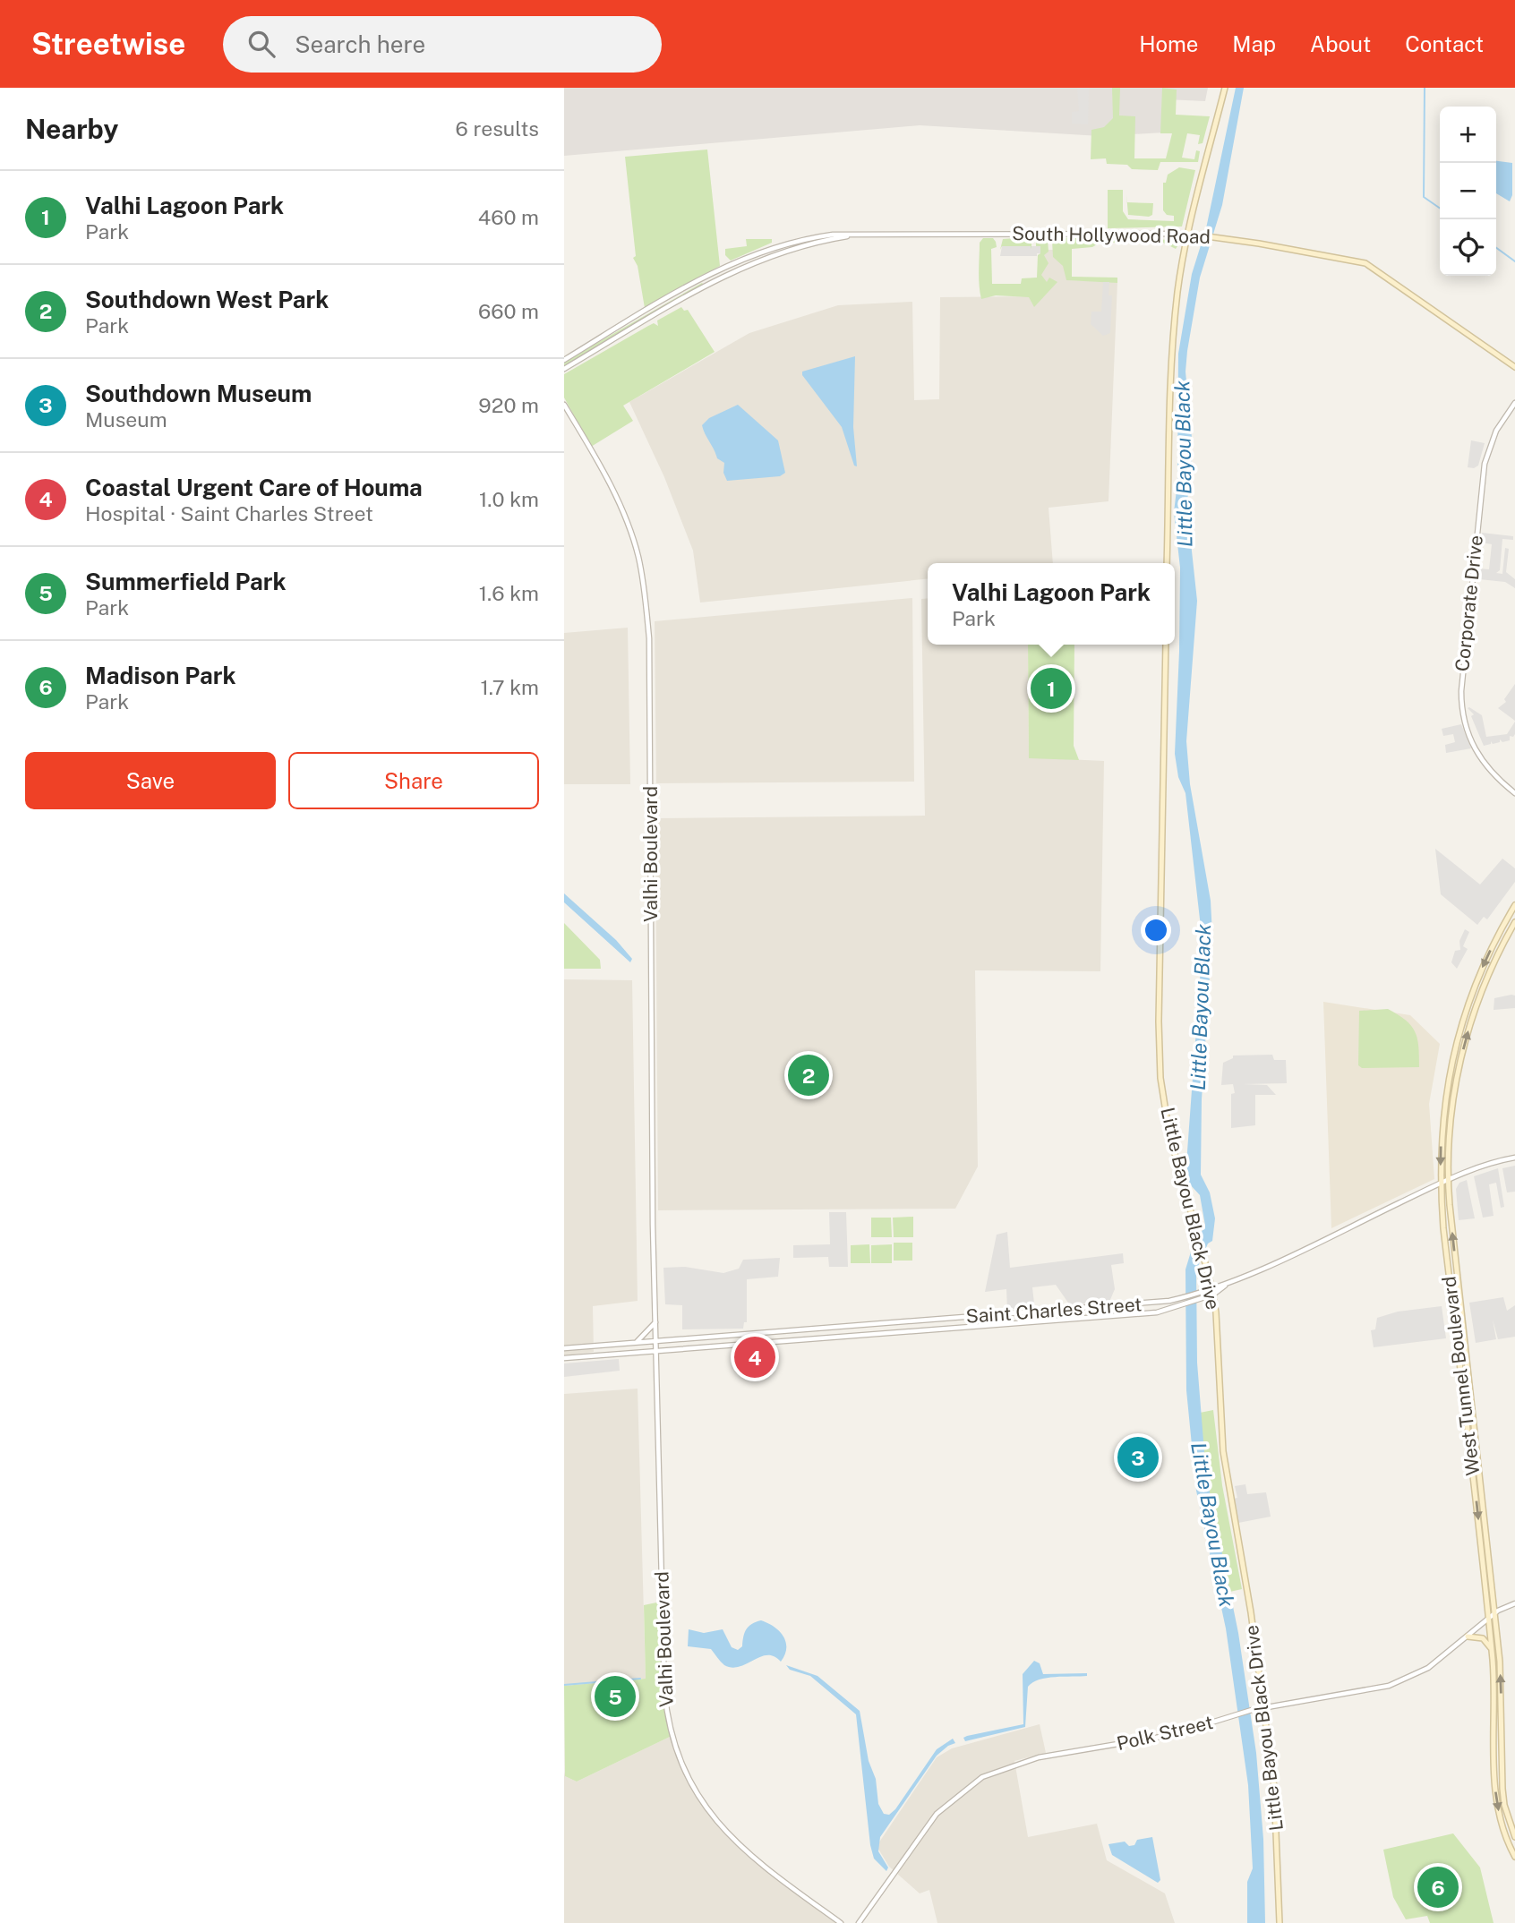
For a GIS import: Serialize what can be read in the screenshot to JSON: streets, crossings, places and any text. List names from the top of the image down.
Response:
{
  "streets": {
    "main road": ["South Hollywood Road", "Little Bayou Black Drive", "West Tunnel Boulevard"],
    "street": [
      "Corporate Drive",
      "Valhi Boulevard",
      "Saint Charles Street",
      "Polk Street"
    ]
  },
  "crossings": [
    ["Valhi Boulevard", "Saint Charles Street"],
    ["Little Bayou Black Drive", "Saint Charles Street"],
    ["Little Bayou Black Drive", "Polk Street"],
    ["West Tunnel Boulevard", "Polk Street"]
  ],
  "water": ["Little Bayou Black"],
  "page": {
    "header": "Streetwise",
    "search": "Search here",
    "nav": [
      "Home",
      "Map",
      "About",
      "Contact"
    ],
    "heading": ["Nearby", "6 results"],
    "map_buttons": ["+", "−"],
    "list": [
      {
        "mark": "1",
        "name": "Valhi Lagoon Park",
        "note": "Park",
        "value": "460 m"
      },
      {
        "mark": "2",
        "name": "Southdown West Park",
        "note": "Park",
        "value": "660 m"
      },
      {
        "mark": "3",
        "name": "Southdown Museum",
        "note": "Museum",
        "value": "920 m"
      },
      {
        "mark": "4",
        "name": "Coastal Urgent Care of Houma",
        "note": "Hospital · Saint Charles Street",
        "value": "1.0 km"
      },
      {
        "mark": "5",
        "name": "Summerfield Park",
        "note": "Park",
        "value": "1.6 km"
      },
      {
        "mark": "6",
        "name": "Madison Park",
        "note": "Park",
        "value": "1.7 km"
      }
    ],
    "popup": ["Valhi Lagoon Park", "Park"],
    "pins": [
      "1",
      "2",
      "4",
      "3",
      "5",
      "6"
    ],
    "buttons": ["Save", "Share"]
  }
}
